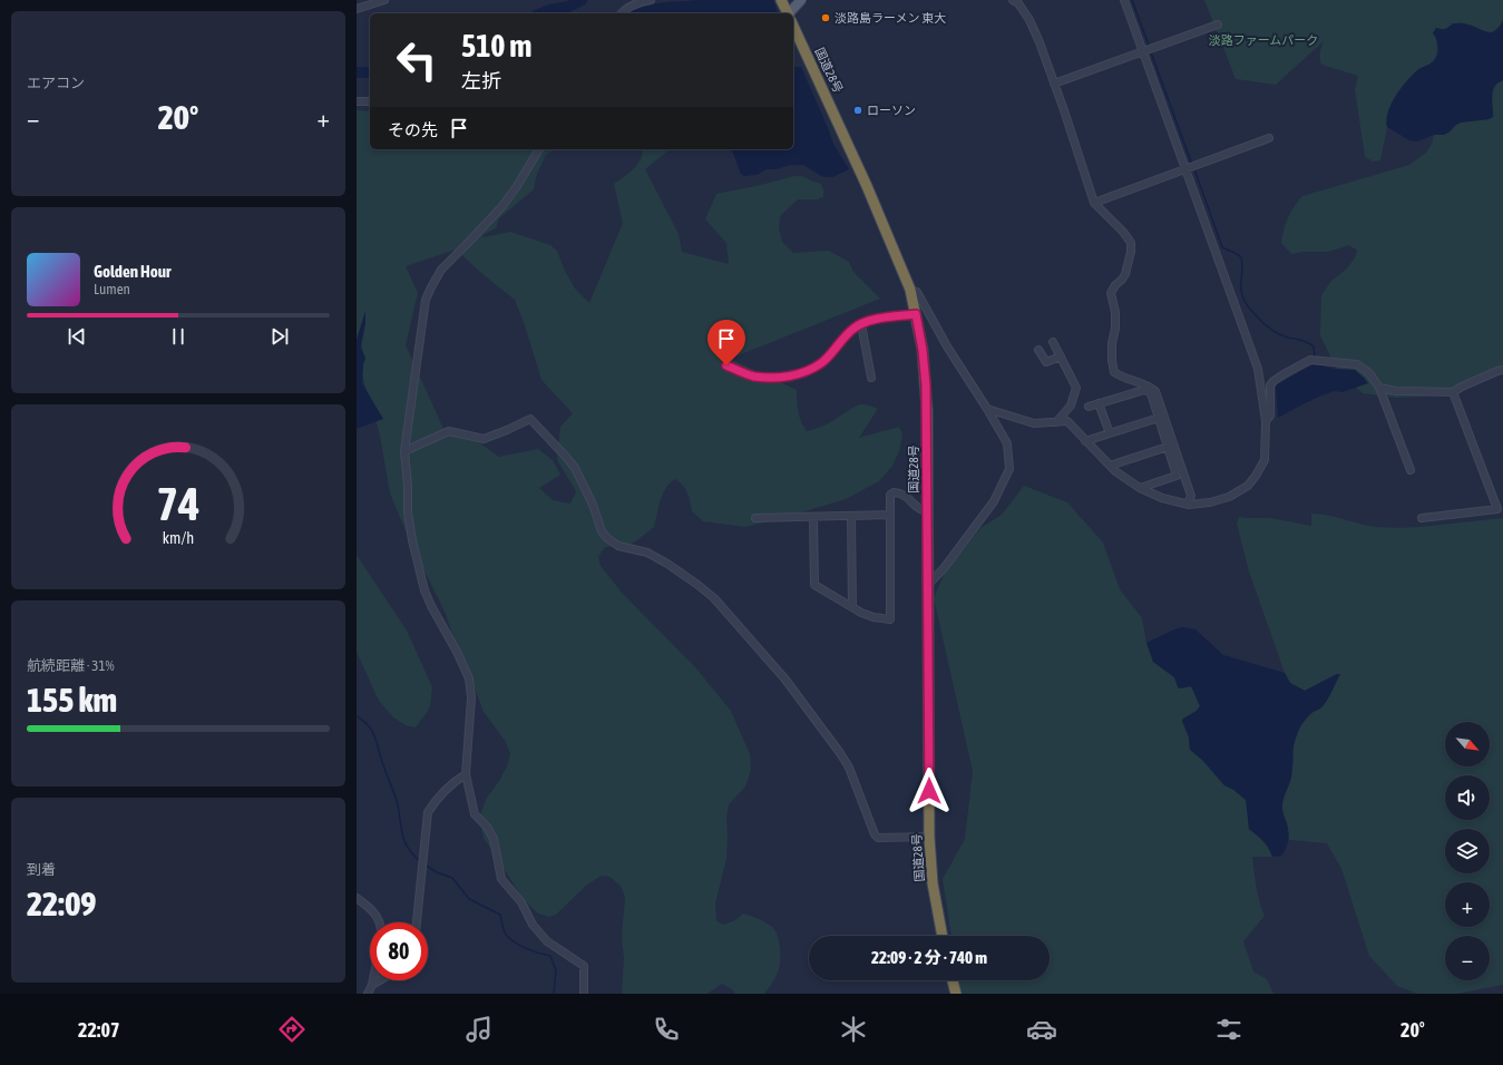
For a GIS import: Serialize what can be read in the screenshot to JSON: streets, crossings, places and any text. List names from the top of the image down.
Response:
{
  "streets": {
    "highway": ["国道28号"]
  },
  "parks": ["淡路ファームパーク"],
  "places": ["淡路島ラーメン 東大", "ローソン"],
  "north": "bottom right",
  "page": {
    "tile": [
      "エアコン",
      ["航続距離 · 31%", "155 km"],
      ["到着", "22:09"]
    ],
    "turn": ["510 m", "左折"],
    "heat": ["−", "20°", "+"],
    "then": "その先",
    "song": ["Golden Hour", "Lumen"],
    "map_buttons": ["+", "−"],
    "limit": "80",
    "trip": "22:09 · 2 分 · 740 m",
    "tabs": ["22:07", "20°"],
    "gauge": ["74", "km/h"]
  }
}
